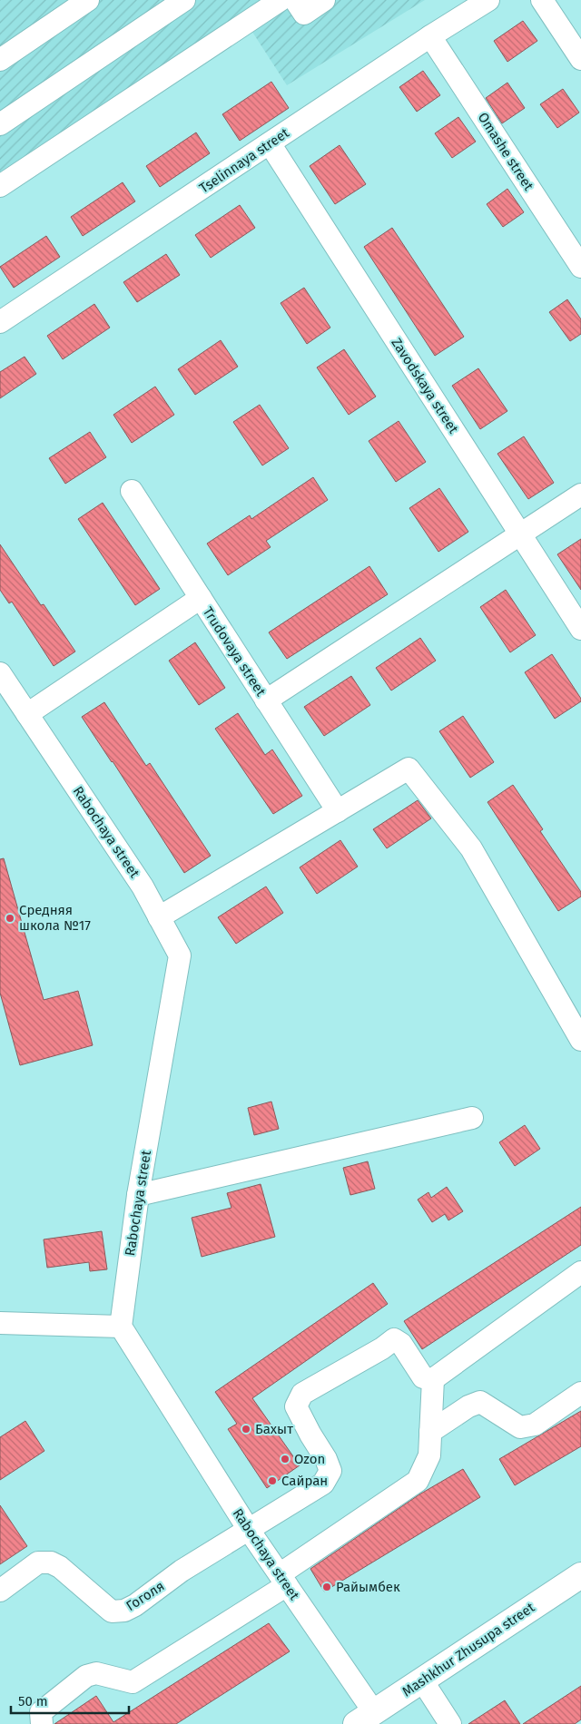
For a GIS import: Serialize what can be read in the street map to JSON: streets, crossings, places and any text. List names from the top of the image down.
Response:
{
  "streets": {
    "main road": ["Mashkhur Zhusupa street"],
    "street": [
      "Omashe street",
      "Tselinnaya street",
      "Zavodskaya street",
      "Trudovaya street",
      "Rabochaya street",
      "Гоголя"
    ]
  },
  "crossings": [
    ["Omashe street", "Tselinnaya street"],
    ["Tselinnaya street", "Zavodskaya street"],
    ["Rabochaya street", "Гоголя"],
    ["Rabochaya street", "Mashkhur Zhusupa street"]
  ],
  "places": [
    "Средняя школа №17",
    "Бахыт",
    "Ozon",
    "Сайран",
    "Райымбек"
  ],
  "scale_bar": "50 m"
}
